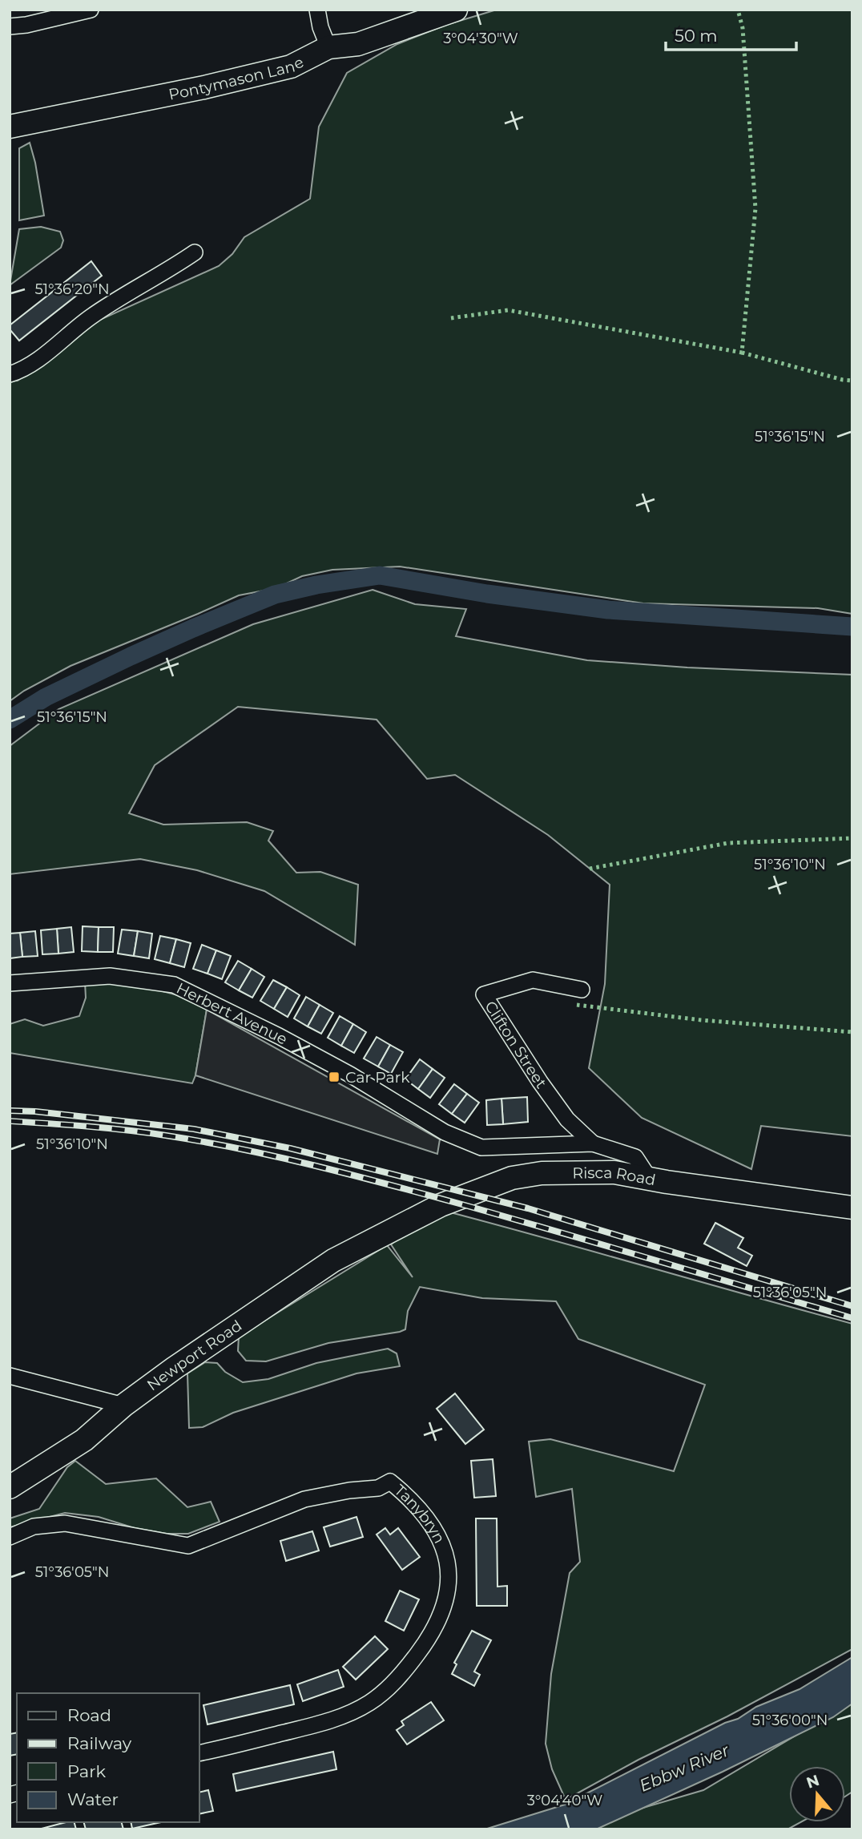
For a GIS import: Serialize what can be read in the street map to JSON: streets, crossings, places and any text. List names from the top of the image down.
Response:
{
  "streets": {
    "main road": ["Pontymason Lane", "Risca Road", "Newport Road"],
    "street": ["Herbert Avenue", "Clifton Street", "Tanybryn"]
  },
  "crossings": [
    ["Herbert Avenue", "Clifton Street"],
    ["Herbert Avenue", "Risca Road"],
    ["Risca Road", "Newport Road"]
  ],
  "water": ["Ebbw River"],
  "places": {
    "transit": ["Car Park"]
  },
  "legend": [
    "Road",
    "Railway",
    "Park",
    "Water"
  ],
  "scale_bar": "50 m",
  "north": "top",
  "coordinates": [
    "3°04'30\"W",
    "51°36'20\"N",
    "51°36'15\"N",
    "51°36'10\"N",
    "51°36'05\"N",
    "51°36'00\"N",
    "3°04'40\"W"
  ]
}
